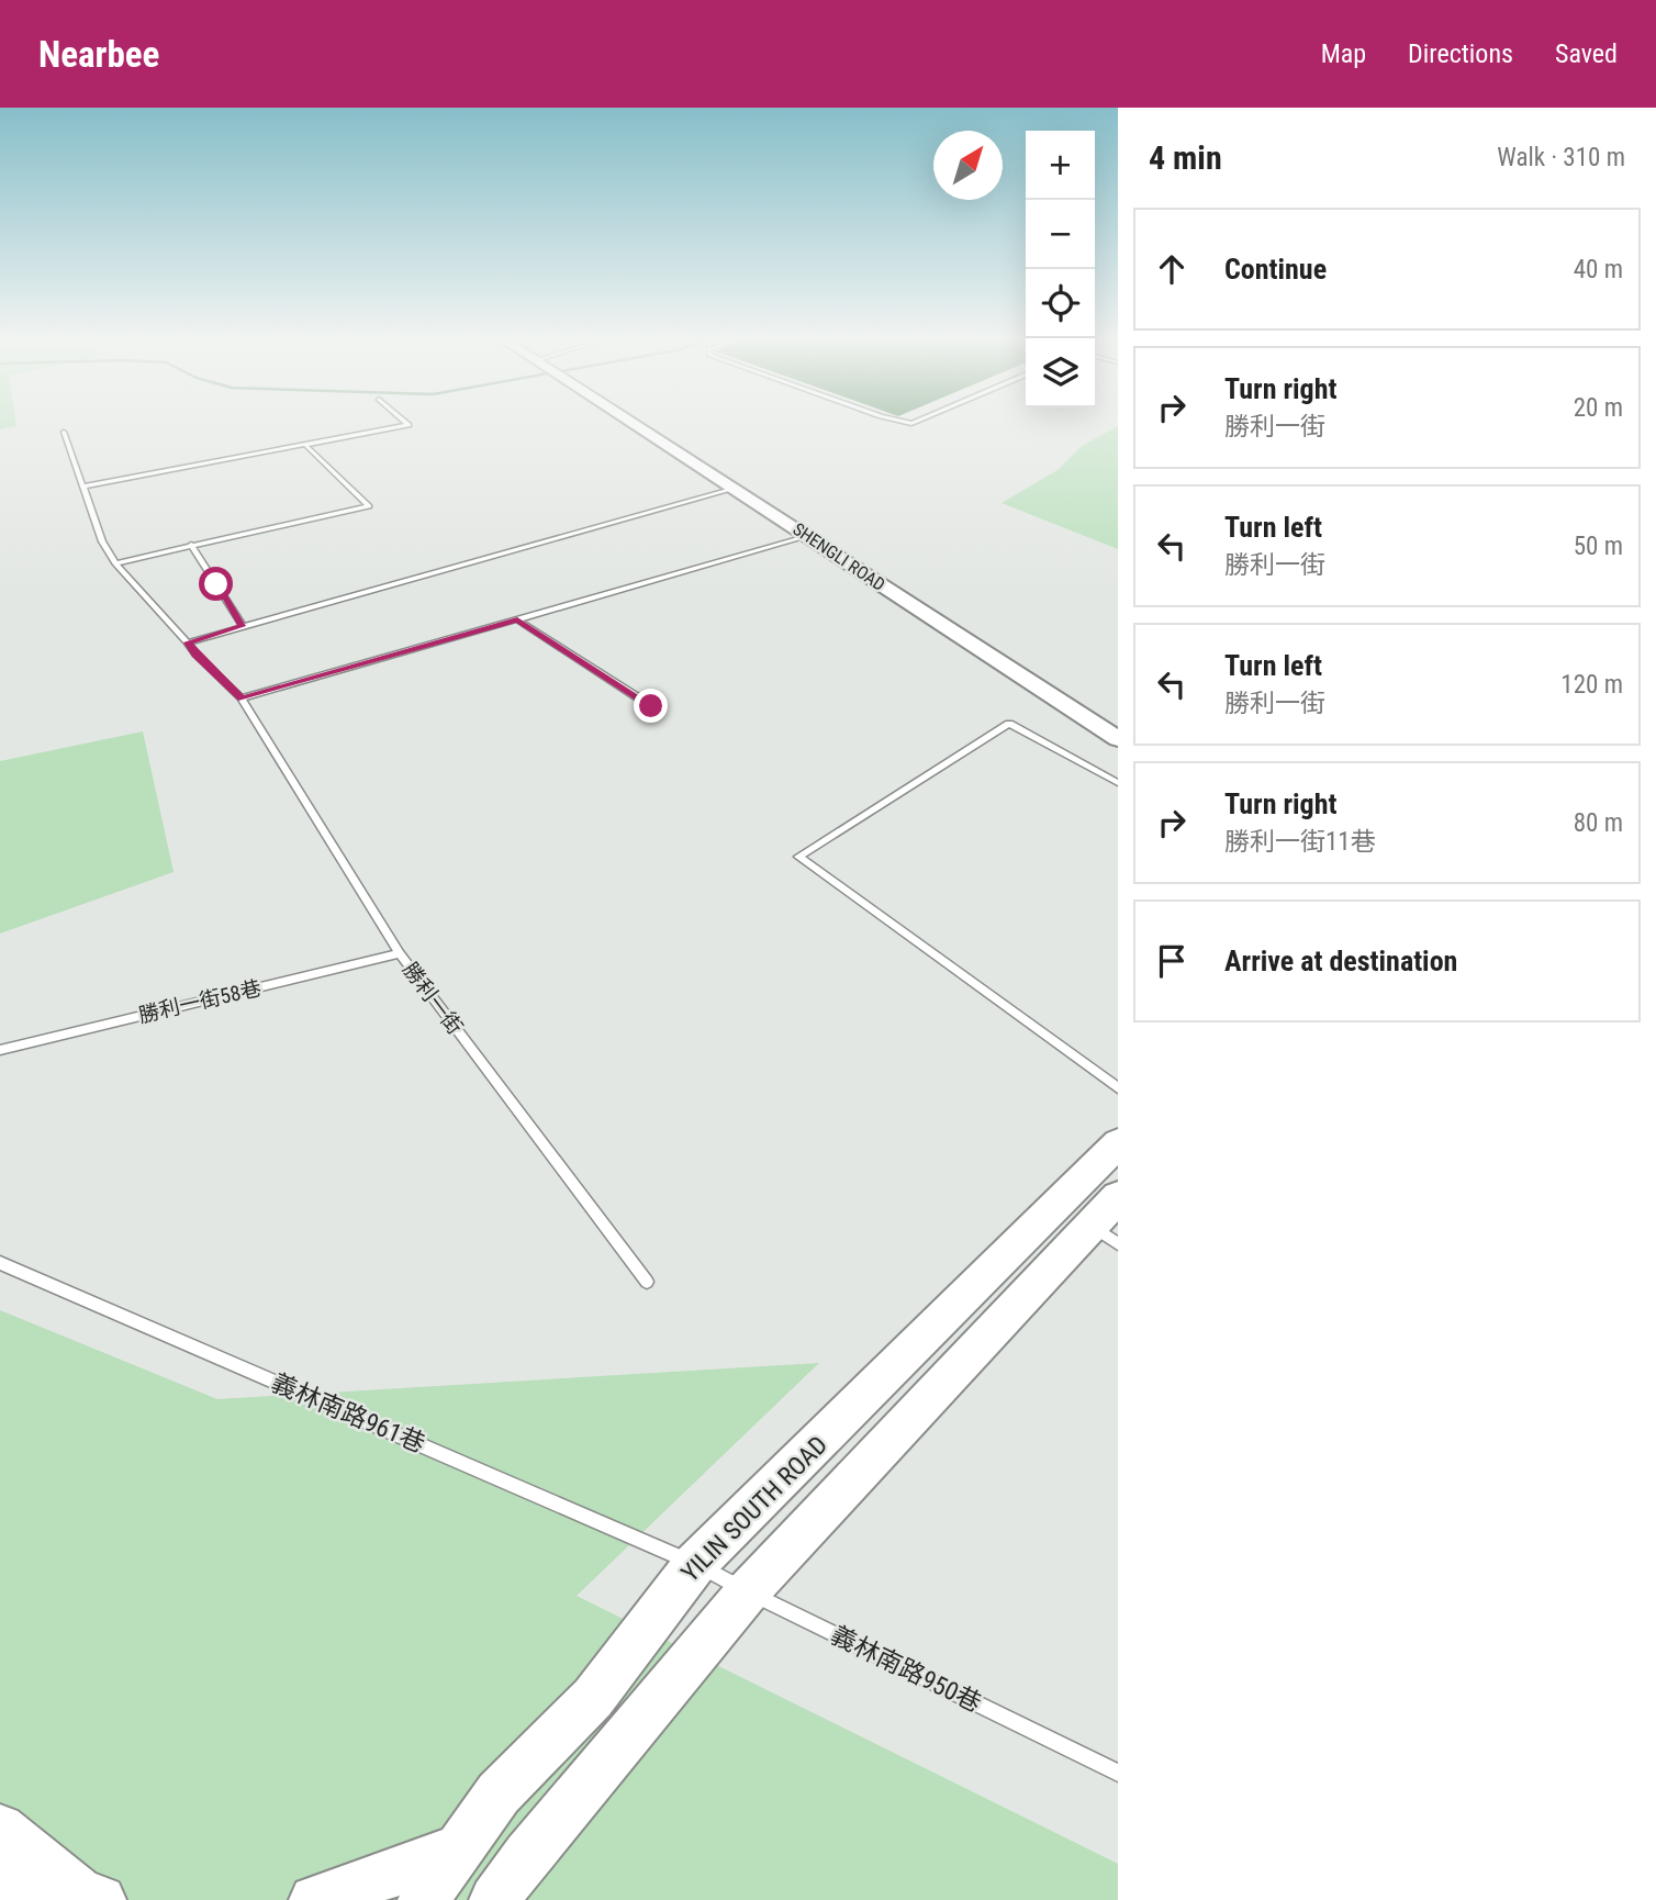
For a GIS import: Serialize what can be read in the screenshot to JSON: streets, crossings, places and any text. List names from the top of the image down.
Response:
{
  "streets": {
    "street": ["SHENGLI ROAD", "YILIN SOUTH ROAD"],
    "lane": [
      "勝利一街",
      "勝利一街58巷",
      "義林南路961巷",
      "義林南路950巷"
    ]
  },
  "crossings": [
    ["勝利一街", "勝利一街58巷"],
    ["義林南路961巷", "YILIN SOUTH ROAD"],
    ["義林南路961巷", "義林南路950巷"],
    ["YILIN SOUTH ROAD", "義林南路950巷"]
  ],
  "north": "top right",
  "page": {
    "header": "Nearbee",
    "nav": ["Map", "Directions", "Saved"],
    "heading": ["4 min", "Walk · 310 m"],
    "map_buttons": ["+", "−"],
    "list": [
      ["Continue", "40 m"],
      ["Turn right", "勝利一街", "20 m"],
      ["Turn left", "勝利一街", "50 m"],
      ["Turn left", "勝利一街", "120 m"],
      ["Turn right", "勝利一街11巷", "80 m"],
      "Arrive at destination"
    ]
  }
}
